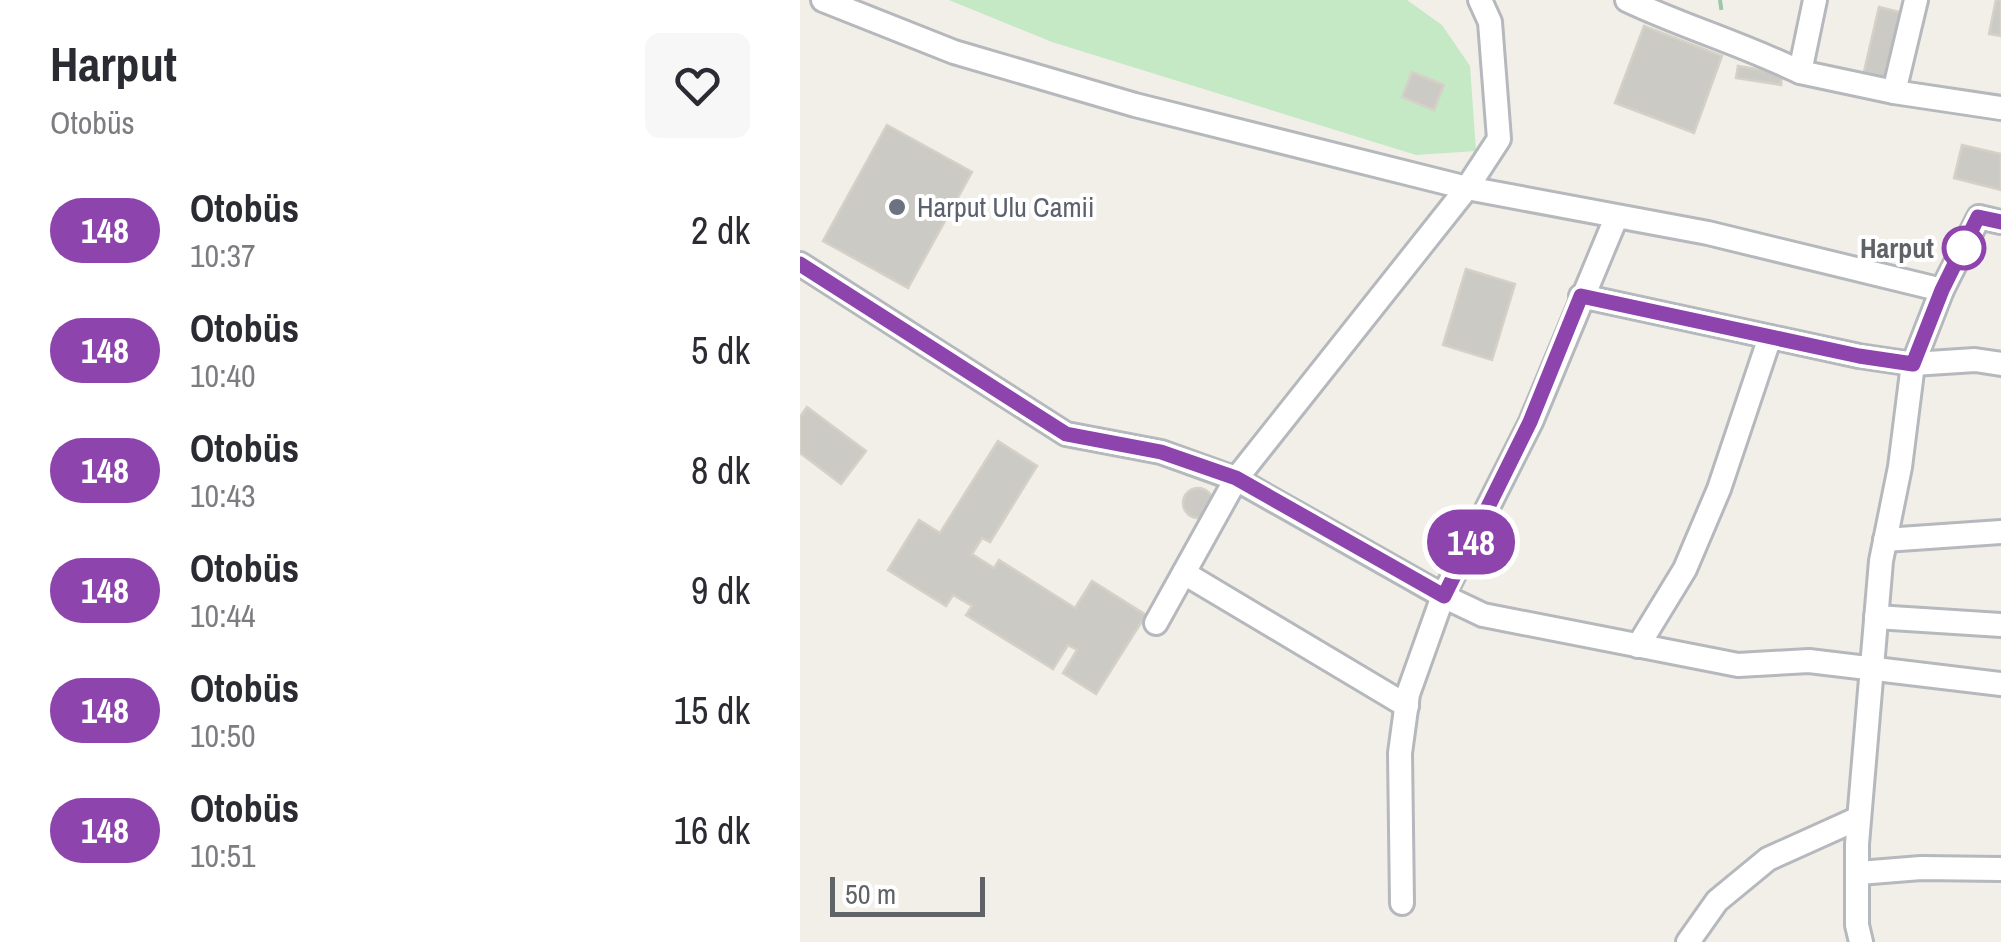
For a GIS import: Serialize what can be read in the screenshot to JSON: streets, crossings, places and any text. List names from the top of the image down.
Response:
{
  "places": ["Harput Ulu Camii", "Harput"],
  "lines": ["bus line 148"],
  "scale_bar": "50 m",
  "page": {
    "heading": ["Harput", "Otobüs"],
    "on_map": "148",
    "list": [
      {
        "mark": "148",
        "name": "Otobüs",
        "note": "10:37",
        "value": "2 dk"
      },
      {
        "mark": "148",
        "name": "Otobüs",
        "note": "10:40",
        "value": "5 dk"
      },
      {
        "mark": "148",
        "name": "Otobüs",
        "note": "10:43",
        "value": "8 dk"
      },
      {
        "mark": "148",
        "name": "Otobüs",
        "note": "10:44",
        "value": "9 dk"
      },
      {
        "mark": "148",
        "name": "Otobüs",
        "note": "10:50",
        "value": "15 dk"
      },
      {
        "mark": "148",
        "name": "Otobüs",
        "note": "10:51",
        "value": "16 dk"
      }
    ],
    "scale": "50 m"
  }
}
